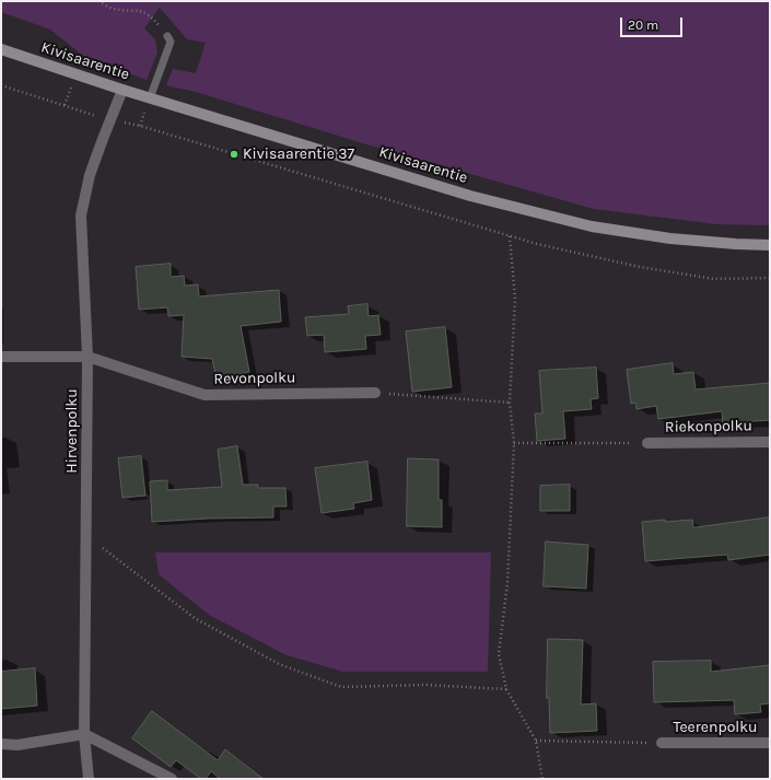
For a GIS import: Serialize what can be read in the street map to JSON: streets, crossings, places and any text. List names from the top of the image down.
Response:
{
  "streets": {
    "street": [
      "Kivisaarentie",
      "Revonpolku",
      "Riekonpolku",
      "Hirvenpolku",
      "Teerenpolku"
    ]
  },
  "crossings": [
    ["Kivisaarentie", "Hirvenpolku"],
    ["Revonpolku", "Hirvenpolku"]
  ],
  "places": ["Kivisaarentie 37"],
  "scale_bar": "20 m"
}
